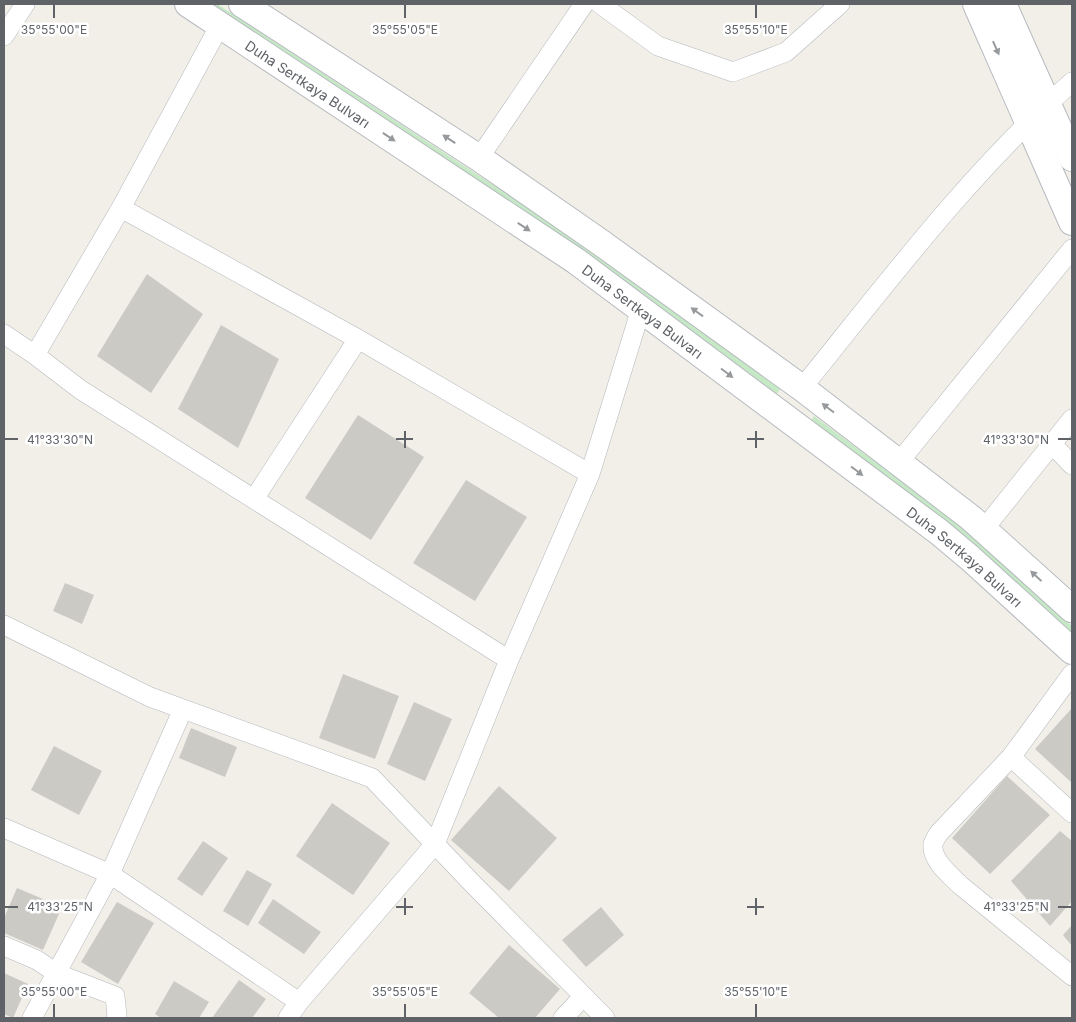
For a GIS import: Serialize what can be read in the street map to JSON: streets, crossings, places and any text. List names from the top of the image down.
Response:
{
  "streets": {
    "main road": ["Duha Sertkaya Bulvarı"]
  },
  "coordinates": [
    "35°55'00\"E",
    "35°55'05\"E",
    "35°55'10\"E",
    "41°33'30\"N",
    "41°33'25\"N"
  ]
}
